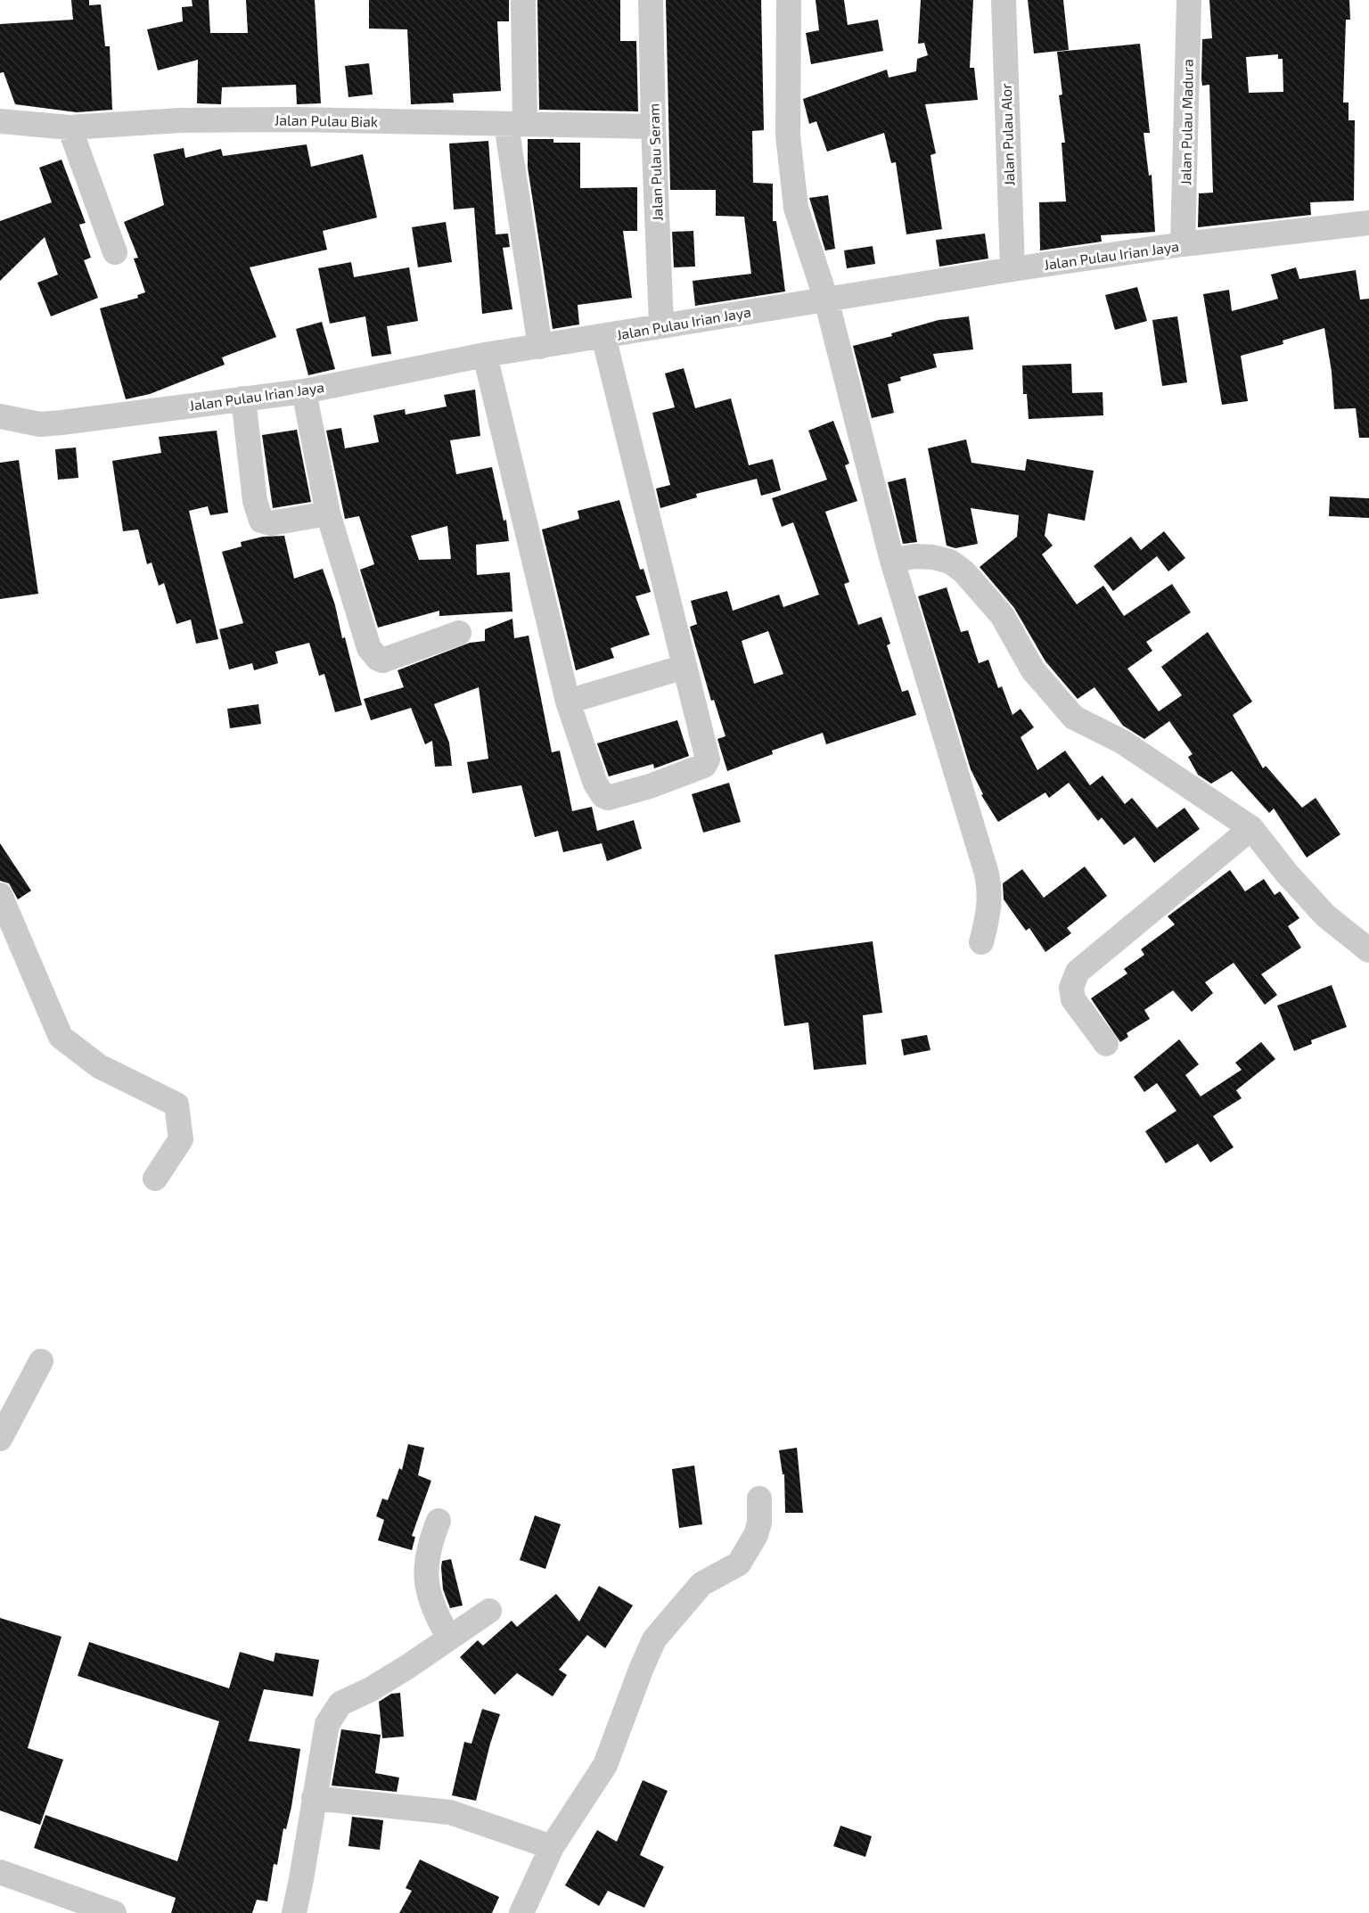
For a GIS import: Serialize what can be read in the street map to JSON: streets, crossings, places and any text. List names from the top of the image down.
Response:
{
  "streets": {
    "street": [
      "Jalan Pulau Biak",
      "Jalan Pulau Madura",
      "Jalan Pulau Alor",
      "Jalan Pulau Seram",
      "Jalan Pulau Irian Jaya"
    ]
  },
  "crossings": [
    ["Jalan Pulau Biak", "Jalan Pulau Seram"],
    ["Jalan Pulau Madura", "Jalan Pulau Irian Jaya"],
    ["Jalan Pulau Alor", "Jalan Pulau Irian Jaya"],
    ["Jalan Pulau Seram", "Jalan Pulau Irian Jaya"]
  ]
}
